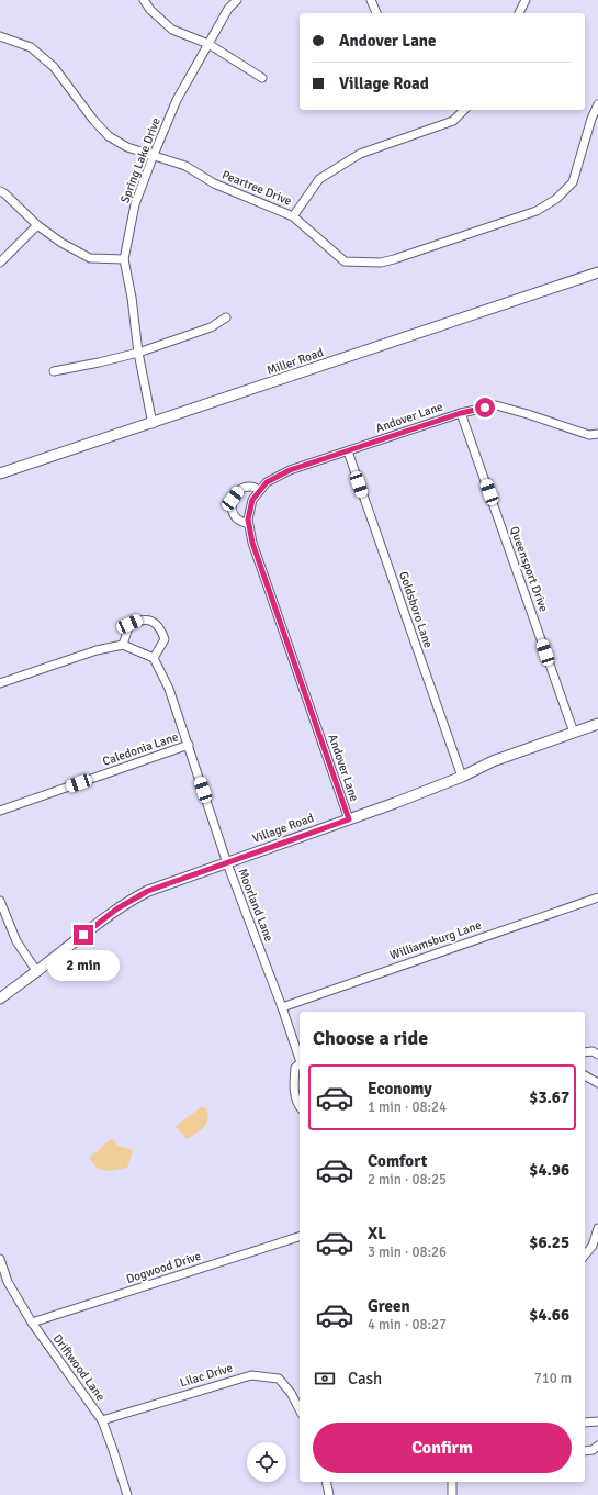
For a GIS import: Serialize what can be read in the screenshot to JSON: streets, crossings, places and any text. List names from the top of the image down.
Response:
{
  "streets": {
    "street": [
      "Spring Lake Drive",
      "Peartree Drive",
      "Miller Road",
      "Andover Lane",
      "Queensport Drive",
      "Goldsboro Lane",
      "Caledonia Lane",
      "Village Road",
      "Moorland Lane",
      "Williamsburg Lane",
      "Dogwood Drive",
      "Driftwood Lane",
      "Lilac Drive"
    ]
  },
  "crossings": [
    ["Spring Lake Drive", "Peartree Drive"],
    ["Spring Lake Drive", "Miller Road"],
    ["Andover Lane", "Queensport Drive"],
    ["Andover Lane", "Goldsboro Lane"],
    ["Andover Lane", "Village Road"],
    ["Queensport Drive", "Village Road"],
    ["Goldsboro Lane", "Village Road"],
    ["Caledonia Lane", "Moorland Lane"],
    ["Village Road", "Moorland Lane"],
    ["Moorland Lane", "Williamsburg Lane"],
    ["Dogwood Drive", "Driftwood Lane"],
    ["Driftwood Lane", "Lilac Drive"]
  ],
  "page": {
    "banner": ["Andover Lane", "Village Road"],
    "bubble": "2 min",
    "heading": "Choose a ride",
    "list": [
      {
        "name": "Economy",
        "note": "1 min · 08:24",
        "value": "$3.67"
      },
      {
        "name": "Comfort",
        "note": "2 min · 08:25",
        "value": "$4.96"
      },
      {
        "name": "XL",
        "note": "3 min · 08:26",
        "value": "$6.25"
      },
      {
        "name": "Green",
        "note": "4 min · 08:27",
        "value": "$4.66"
      }
    ],
    "pay": ["Cash", "710 m"],
    "buttons": "Confirm"
  }
}
